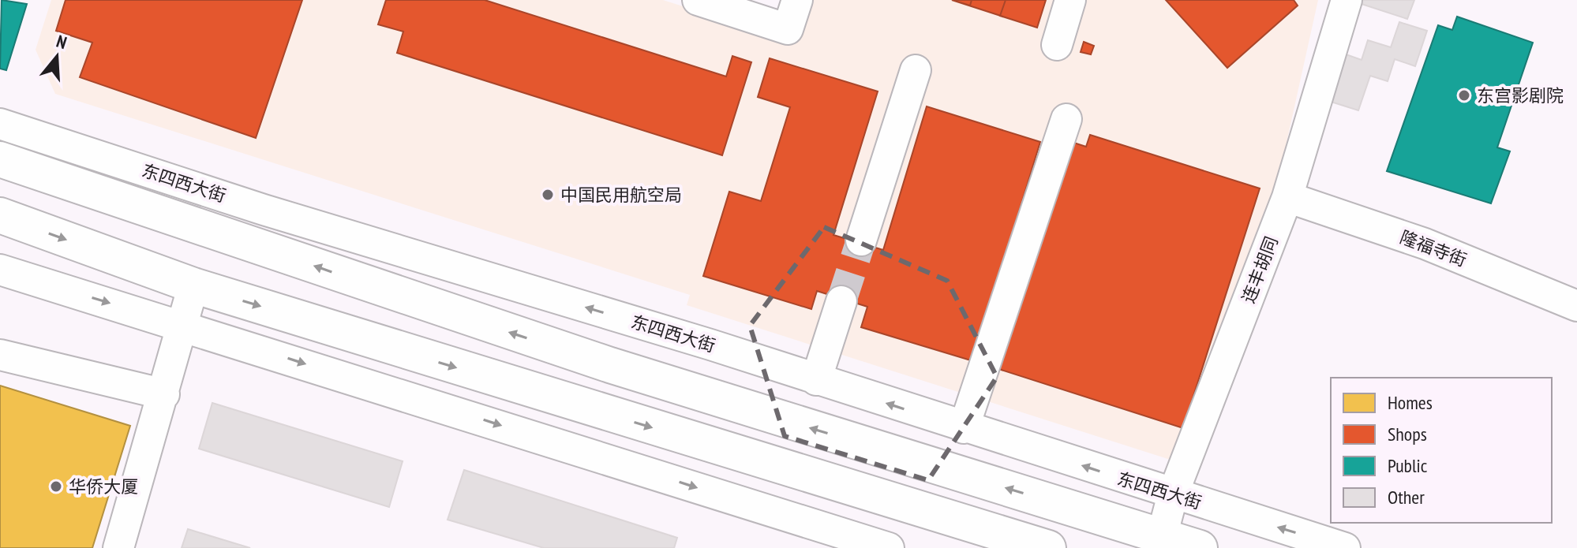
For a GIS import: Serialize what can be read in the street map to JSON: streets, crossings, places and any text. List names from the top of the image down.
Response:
{
  "streets": {
    "main road": ["东四西大街"],
    "street": ["隆福寺街", "连丰胡同"]
  },
  "crossings": [
    ["东四西大街", "连丰胡同"],
    ["隆福寺街", "连丰胡同"]
  ],
  "places": ["东宫影剧院", "中国民用航空局", "华侨大厦"],
  "legend": [
    "Homes",
    "Shops",
    "Public",
    "Other"
  ],
  "north": "top"
}
